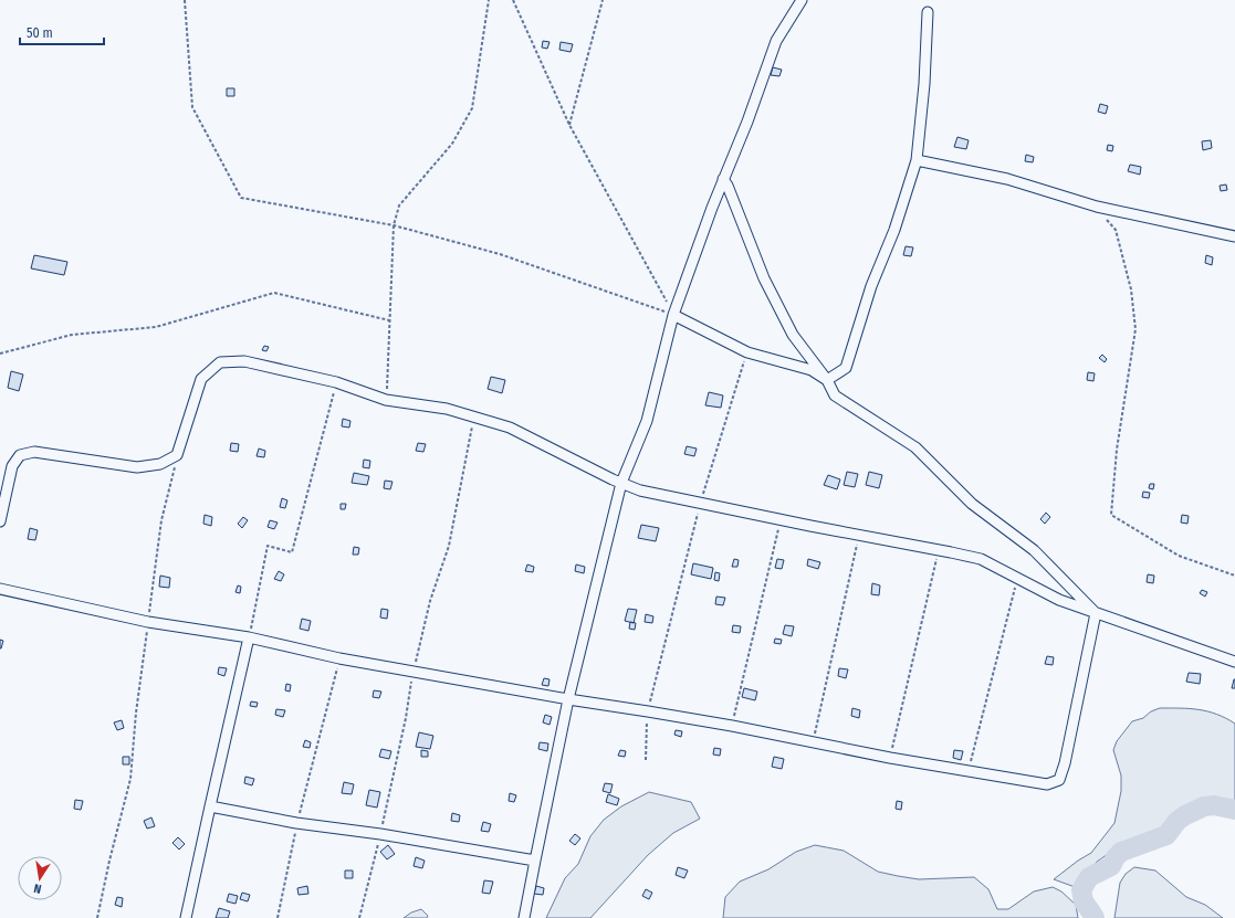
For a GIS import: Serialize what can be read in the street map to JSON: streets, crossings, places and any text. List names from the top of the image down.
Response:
{
  "scale_bar": "50 m",
  "north": "bottom"
}
